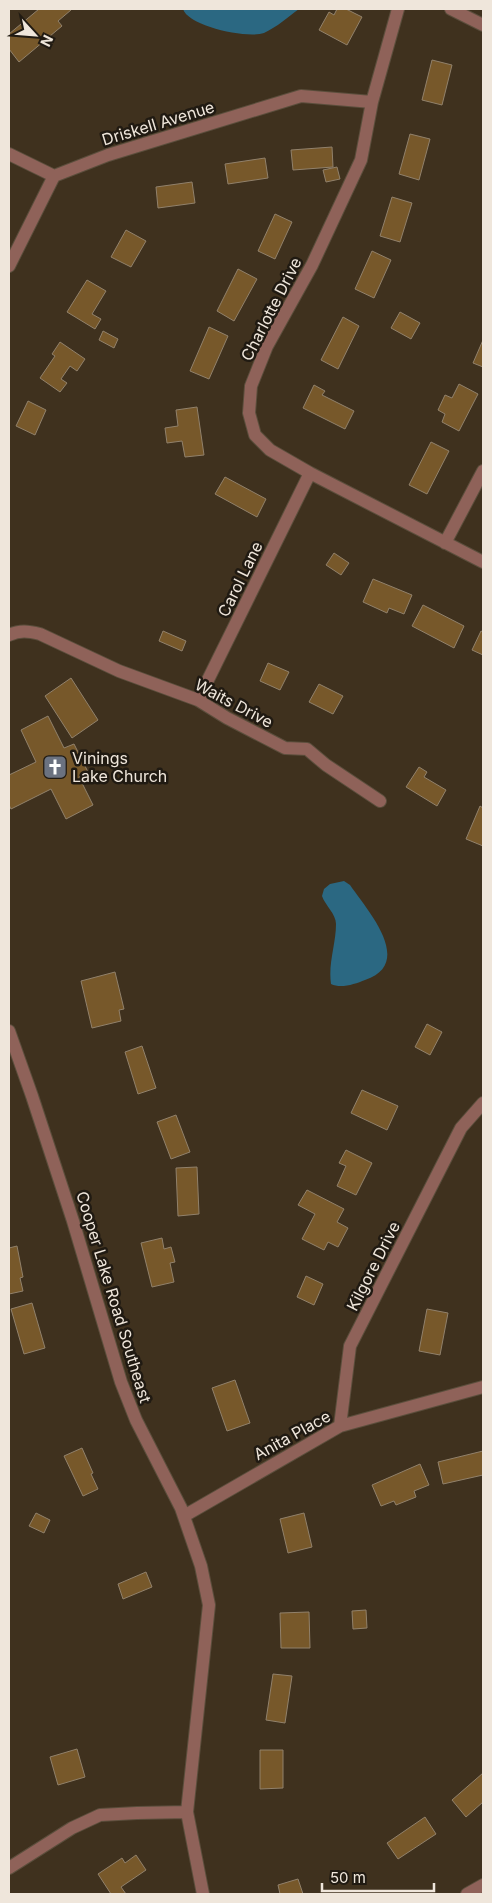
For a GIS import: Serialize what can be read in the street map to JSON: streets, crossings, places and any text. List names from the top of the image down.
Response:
{
  "streets": {
    "street": [
      "Driskell Avenue",
      "Charlotte Drive",
      "Carol Lane",
      "Waits Drive",
      "Kilgore Drive",
      "Cooper Lake Road Southeast",
      "Anita Place"
    ]
  },
  "crossings": [
    ["Driskell Avenue", "Charlotte Drive"],
    ["Charlotte Drive", "Carol Lane"],
    ["Carol Lane", "Waits Drive"],
    ["Kilgore Drive", "Anita Place"],
    ["Cooper Lake Road Southeast", "Anita Place"]
  ],
  "places": {
    "church": ["Vinings Lake Church"]
  },
  "scale_bar": "50 m",
  "north": "bottom right"
}
